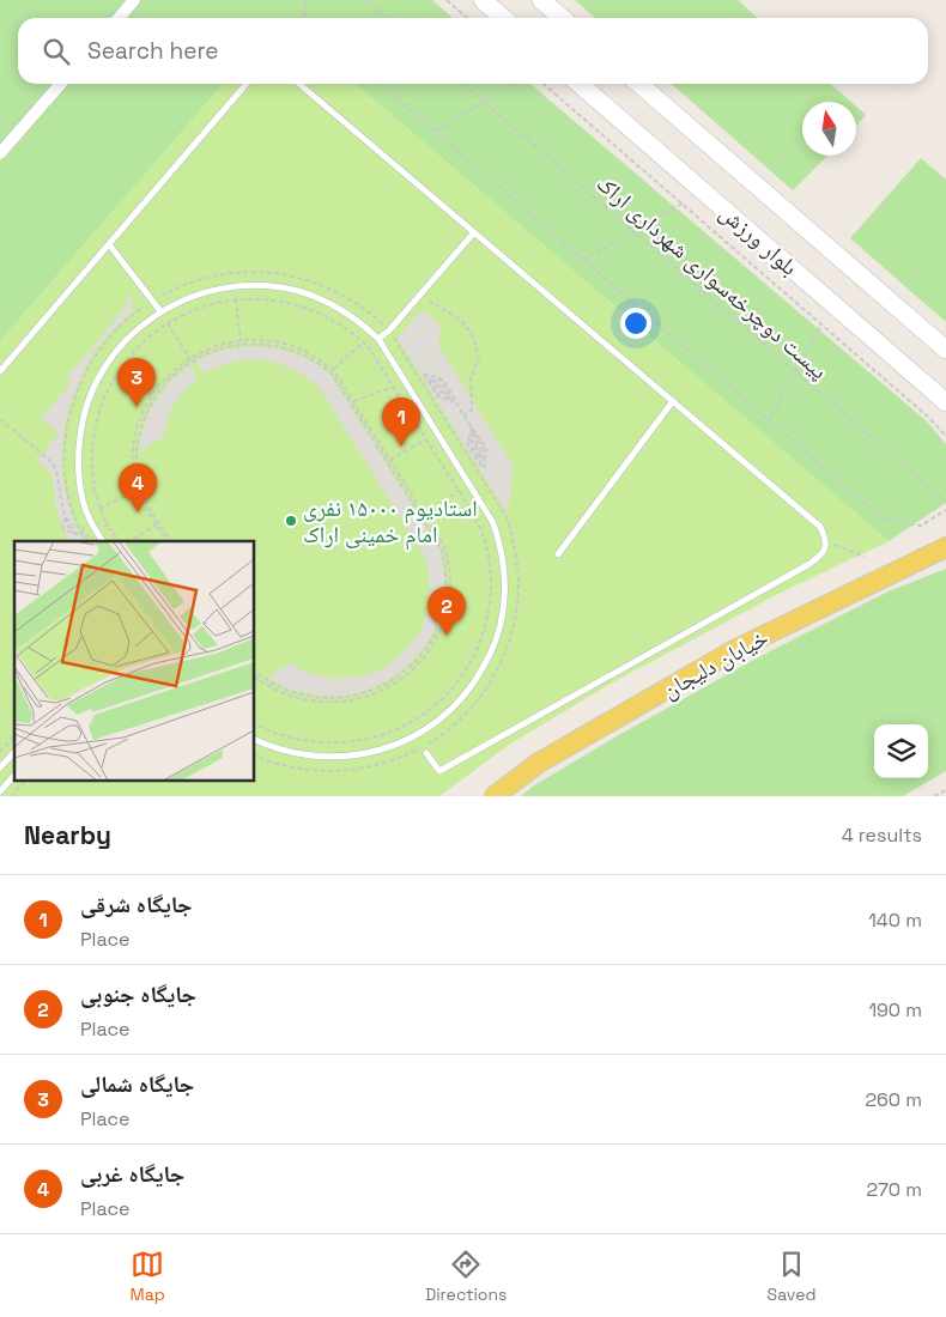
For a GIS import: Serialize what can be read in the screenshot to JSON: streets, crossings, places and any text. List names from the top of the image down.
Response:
{
  "streets": {
    "main road": ["بلوار ورزش", "خیابان دلیجان"],
    "path": ["پیست دوچرخه‌سواری شهرداری اراک"]
  },
  "places": ["استادیوم ۱۵۰۰۰ نفری امام خمینی اراک"],
  "north": "top",
  "page": {
    "search": "Search here",
    "pins": [
      "3",
      "1",
      "4",
      "2"
    ],
    "heading": ["Nearby", "4 results"],
    "list": [
      {
        "mark": "1",
        "name": "جایگاه شرقی",
        "note": "Place",
        "value": "140 m"
      },
      {
        "mark": "2",
        "name": "جایگاه جنوبی",
        "note": "Place",
        "value": "190 m"
      },
      {
        "mark": "3",
        "name": "جایگاه شمالی",
        "note": "Place",
        "value": "260 m"
      },
      {
        "mark": "4",
        "name": "جایگاه غربی",
        "note": "Place",
        "value": "270 m"
      }
    ],
    "nav": ["Map", "Directions", "Saved"]
  }
}
